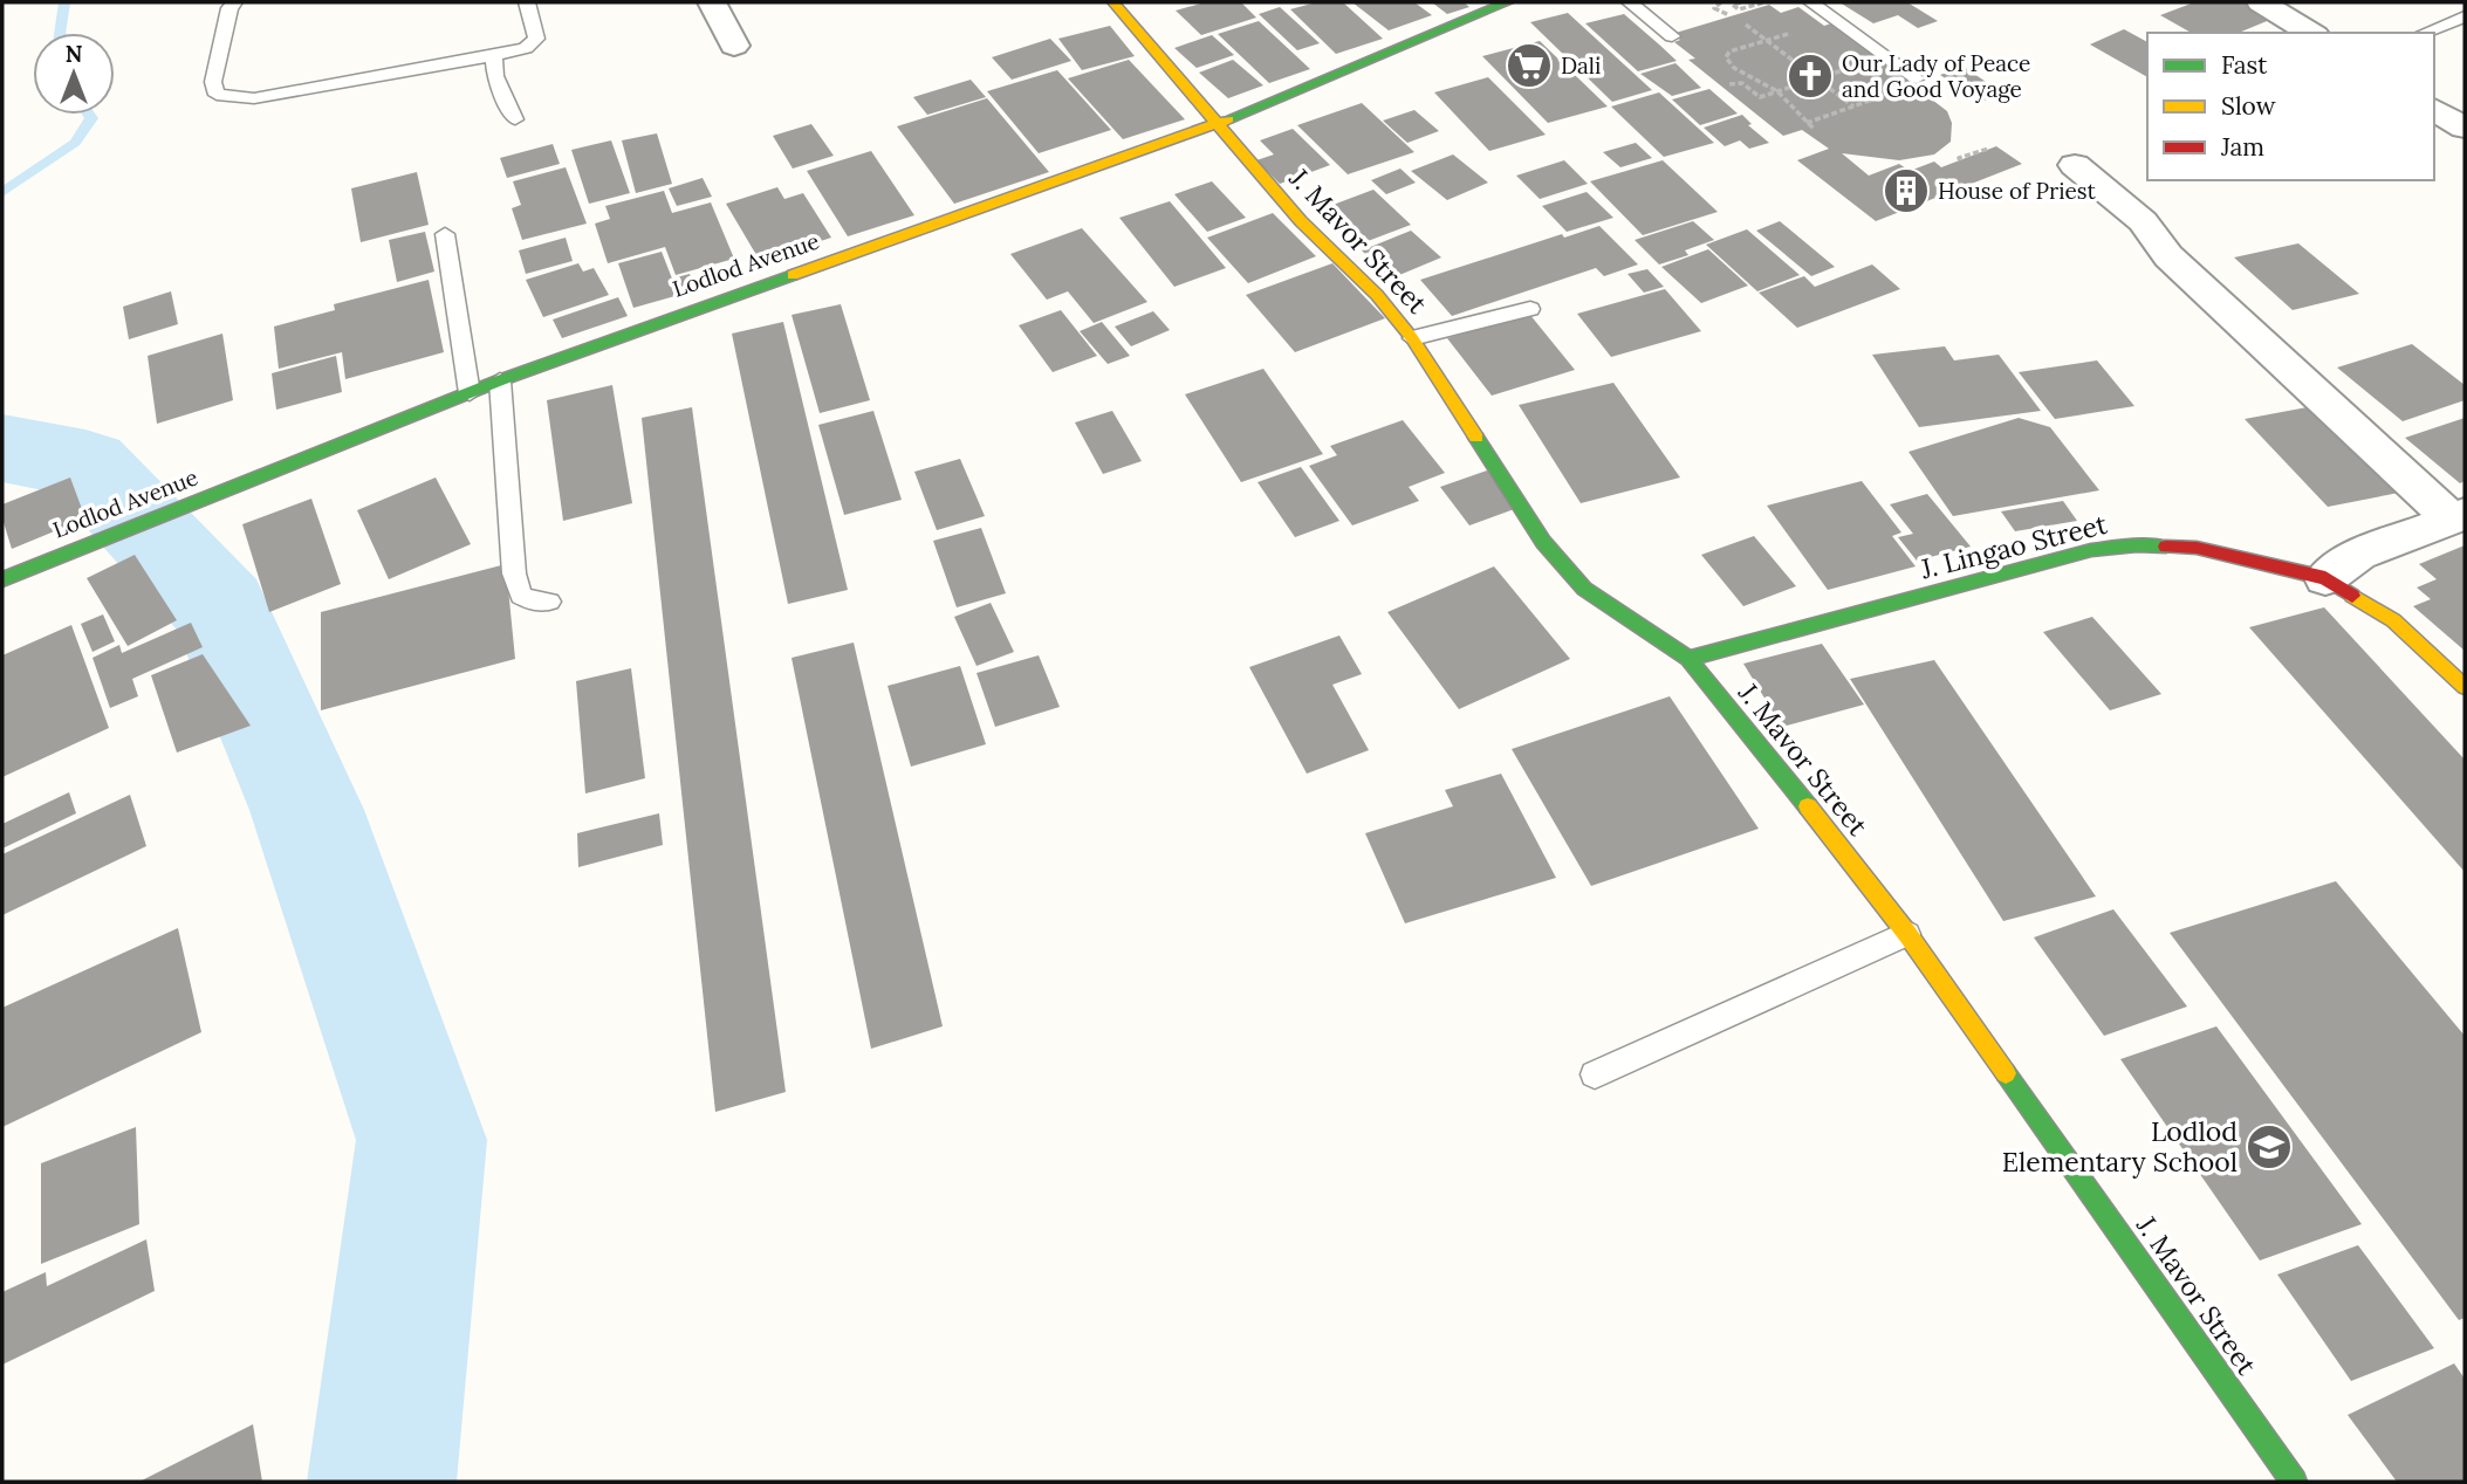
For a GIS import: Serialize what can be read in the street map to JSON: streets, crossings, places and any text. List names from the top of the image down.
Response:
{
  "streets": {
    "street": ["J. Mavor Street", "Lodlod Avenue", "J. Lingao Street"]
  },
  "crossings": [
    ["J. Mavor Street", "Lodlod Avenue"],
    ["J. Mavor Street", "J. Lingao Street"]
  ],
  "places": {
    "supermarket": ["Dali"],
    "church": ["Our Lady of Peace and Good Voyage"],
    "building": ["House of Priest"],
    "school or university": ["Lodlod Elementary School"]
  },
  "legend": ["Fast", "Slow", "Jam"],
  "north": "top"
}
